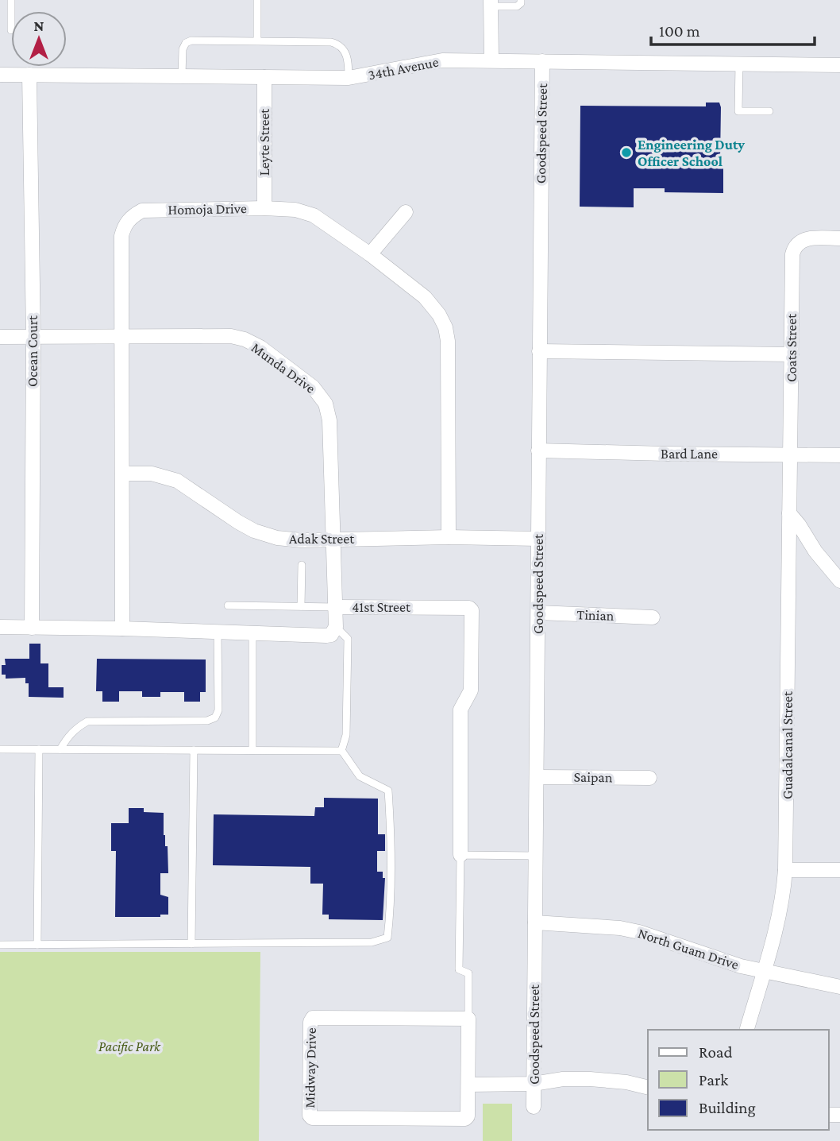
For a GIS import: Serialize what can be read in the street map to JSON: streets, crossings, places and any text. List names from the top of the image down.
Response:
{
  "streets": {
    "street": [
      "34th Avenue",
      "Goodspeed Street",
      "Leyte Street",
      "Homoja Drive",
      "Coats Street",
      "Ocean Court",
      "Munda Drive",
      "Bard Lane",
      "Adak Street",
      "41st Street",
      "Tinian",
      "Guadalcanal Street",
      "Saipan",
      "North Guam Drive",
      "Midway Drive"
    ]
  },
  "crossings": [
    ["34th Avenue", "Goodspeed Street"],
    ["34th Avenue", "Leyte Street"],
    ["34th Avenue", "Ocean Court"],
    ["Goodspeed Street", "Bard Lane"],
    ["Goodspeed Street", "Adak Street"],
    ["Goodspeed Street", "Tinian"],
    ["Goodspeed Street", "Saipan"],
    ["Goodspeed Street", "North Guam Drive"],
    ["Leyte Street", "Homoja Drive"],
    ["Homoja Drive", "Munda Drive"],
    ["Homoja Drive", "Adak Street"],
    ["Homoja Drive", "41st Street"],
    ["Coats Street", "Bard Lane"],
    ["Coats Street", "Guadalcanal Street"],
    ["Ocean Court", "Munda Drive"],
    ["Ocean Court", "41st Street"],
    ["Munda Drive", "Adak Street"],
    ["Munda Drive", "41st Street"],
    ["Bard Lane", "Guadalcanal Street"],
    ["Guadalcanal Street", "North Guam Drive"]
  ],
  "parks": ["Pacific Park"],
  "places": ["Engineering Duty Officer School"],
  "legend": ["Road", "Park", "Building"],
  "scale_bar": "100 m",
  "north": "top"
}
